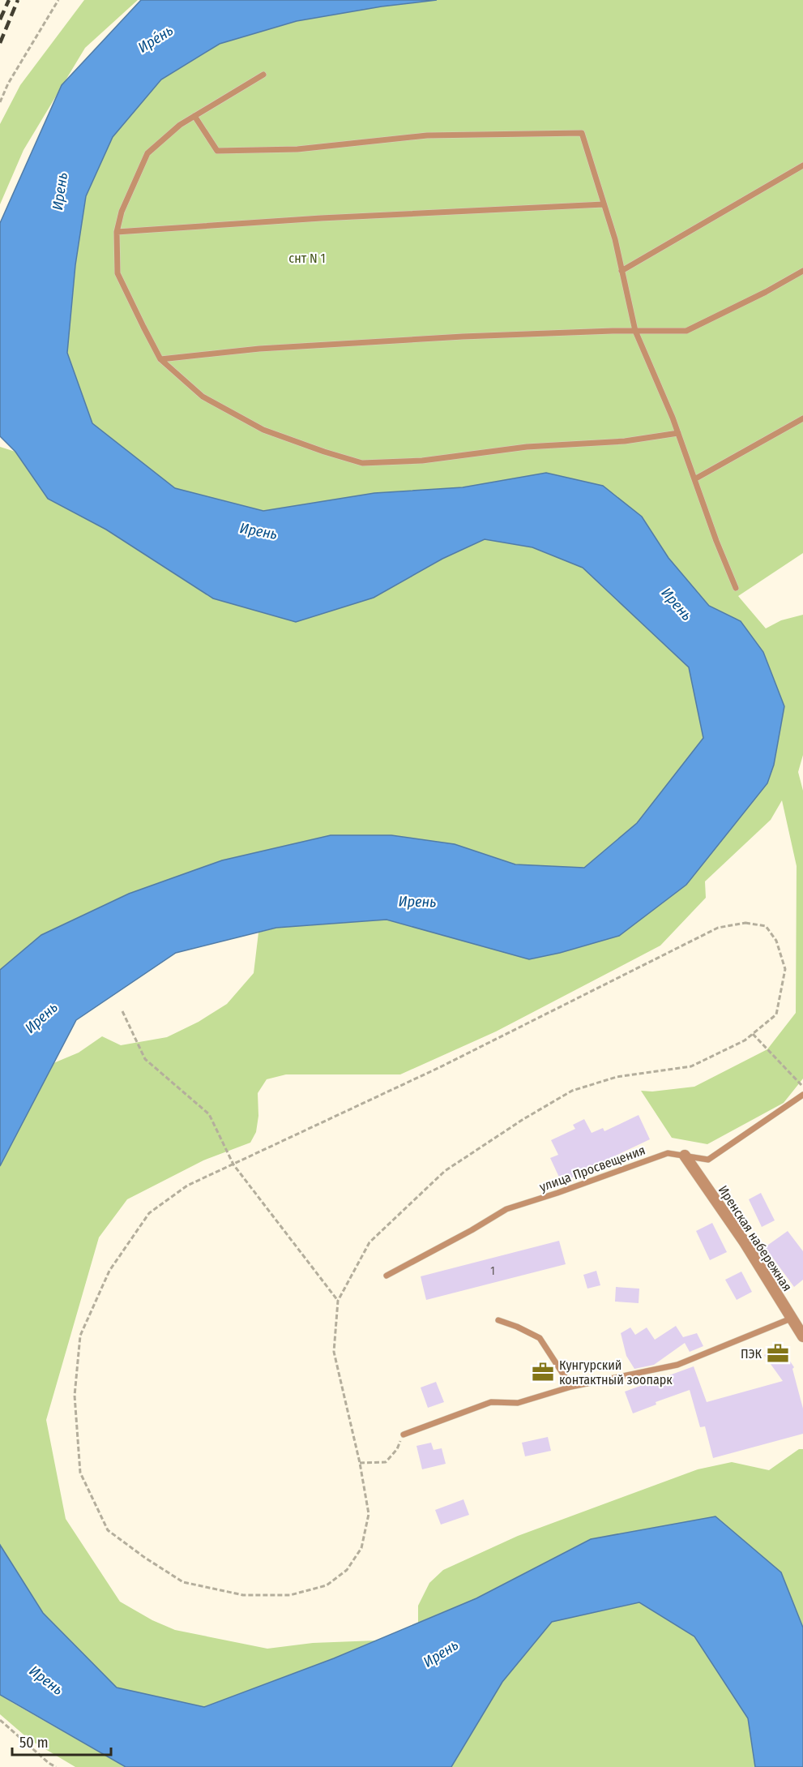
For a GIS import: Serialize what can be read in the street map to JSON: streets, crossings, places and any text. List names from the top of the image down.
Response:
{
  "streets": {
    "street": ["Иренская набережная"],
    "lane": ["улица Просвещения"]
  },
  "crossings": [
    ["улица Просвещения", "Иренская набережная"]
  ],
  "water": ["Ире́нь", "Ирень"],
  "parks": ["снт N 1"],
  "places": {
    "office": ["ПЭК", "Кунгурский контактный зоопарк"]
  },
  "house_numbers": ["1"],
  "scale_bar": "50 m"
}
